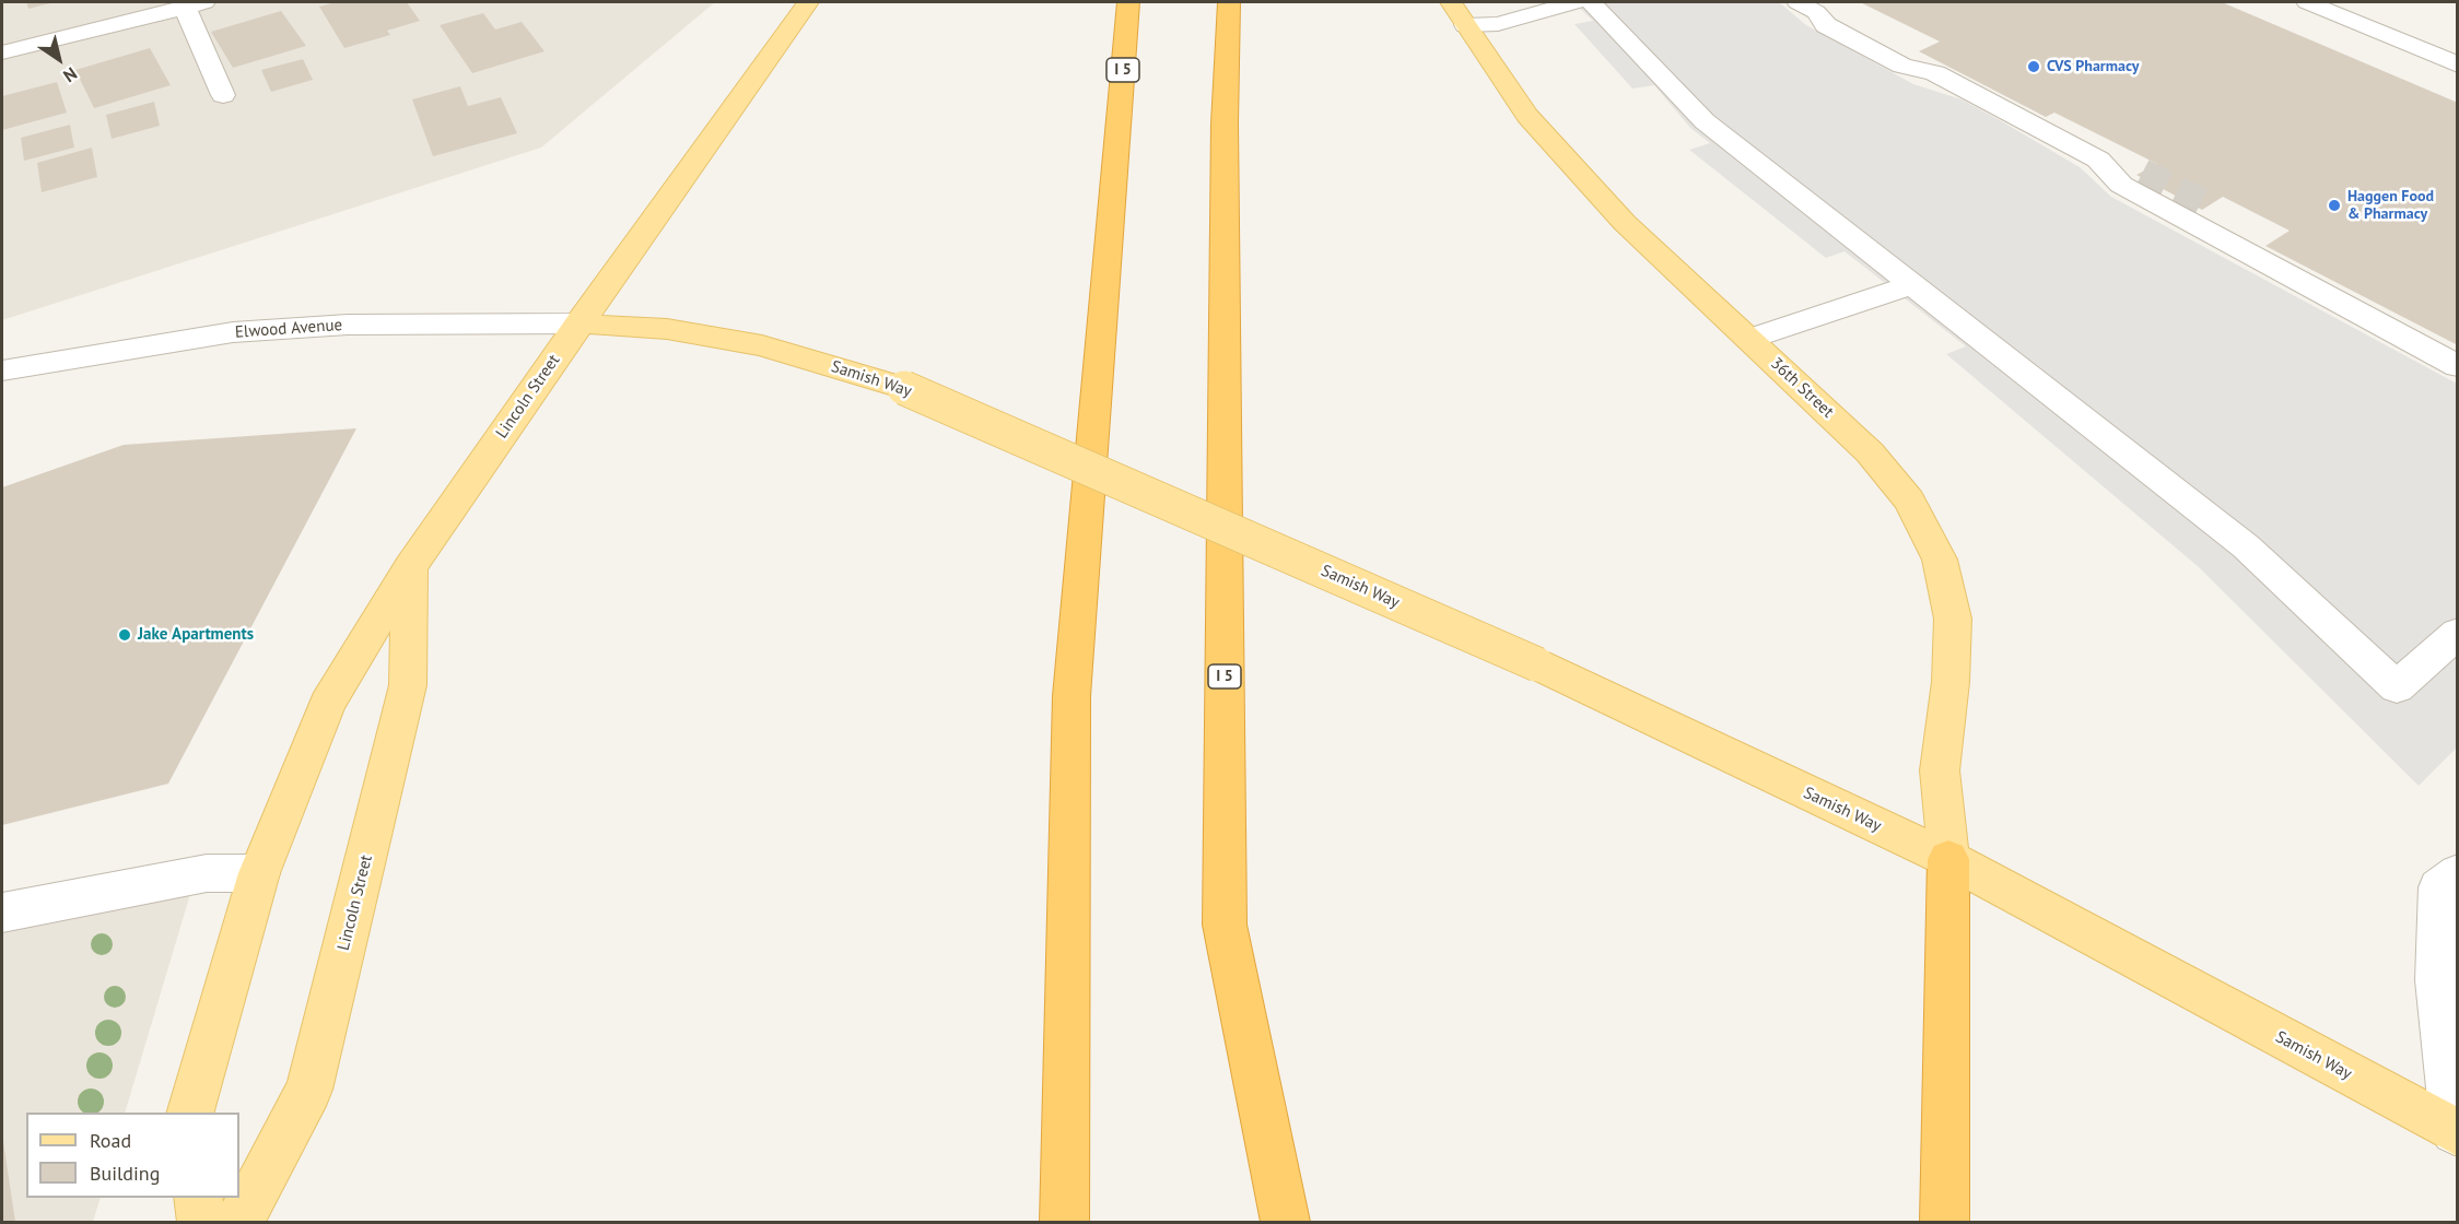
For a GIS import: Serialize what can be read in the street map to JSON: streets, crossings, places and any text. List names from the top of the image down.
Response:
{
  "streets": {
    "highway": ["I 5"],
    "main road": ["Samish Way", "36th Street", "Lincoln Street"],
    "street": ["Elwood Avenue"]
  },
  "crossings": [
    ["Elwood Avenue", "Samish Way"],
    ["Elwood Avenue", "Lincoln Street"],
    ["Samish Way", "36th Street"],
    ["Samish Way", "Lincoln Street"]
  ],
  "places": ["CVS Pharmacy", "Haggen Food & Pharmacy", "Jake Apartments"],
  "legend": ["Road", "Building"],
  "north": "bottom right"
}
